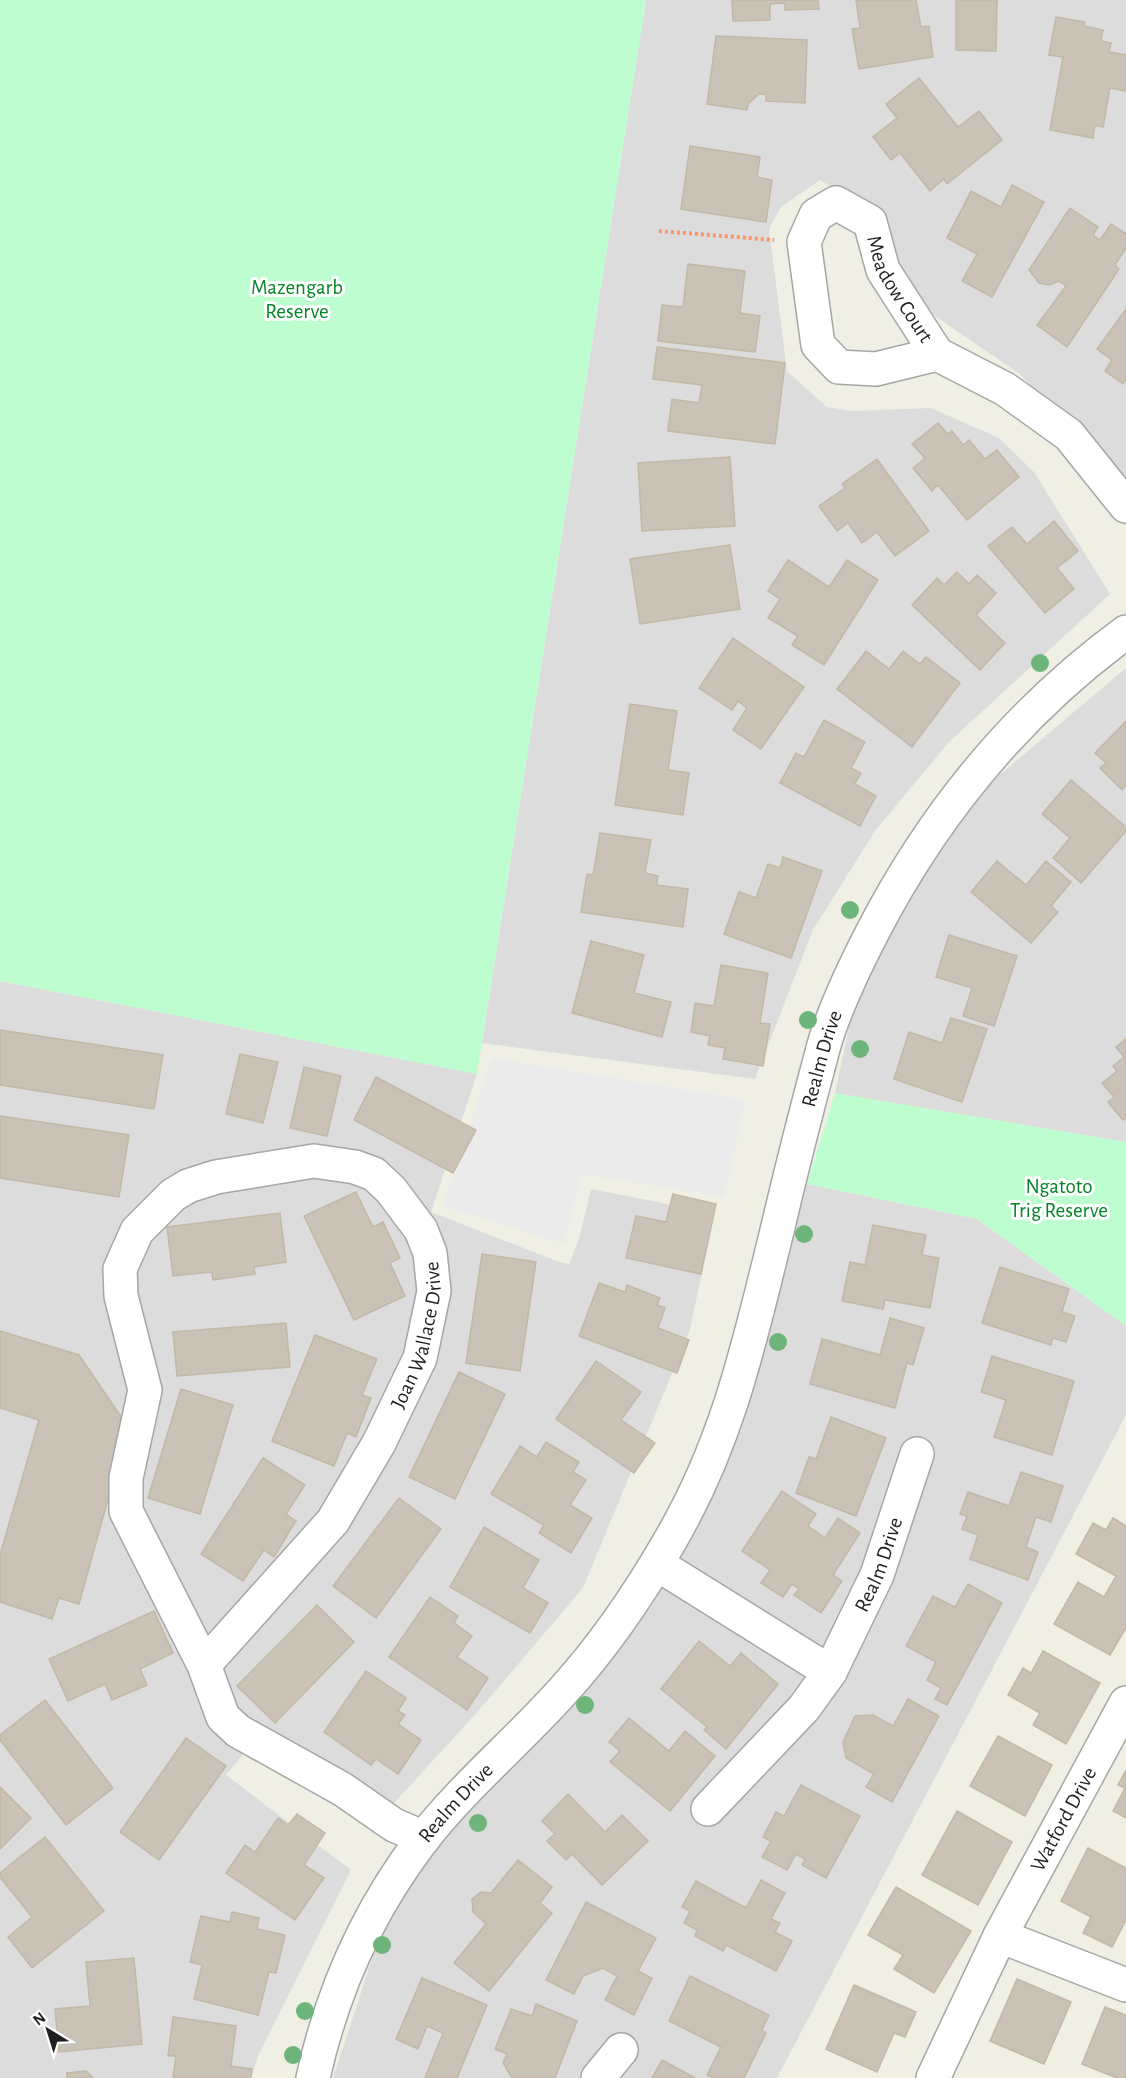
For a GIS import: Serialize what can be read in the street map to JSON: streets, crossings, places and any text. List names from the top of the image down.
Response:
{
  "streets": {
    "street": [
      "Meadow Court",
      "Realm Drive",
      "Joan Wallace Drive",
      "Watford Drive"
    ]
  },
  "crossings": [
    ["Realm Drive", "Joan Wallace Drive"]
  ],
  "parks": ["Mazengarb Reserve", "Ngatoto Trig Reserve"],
  "north": "top left"
}
